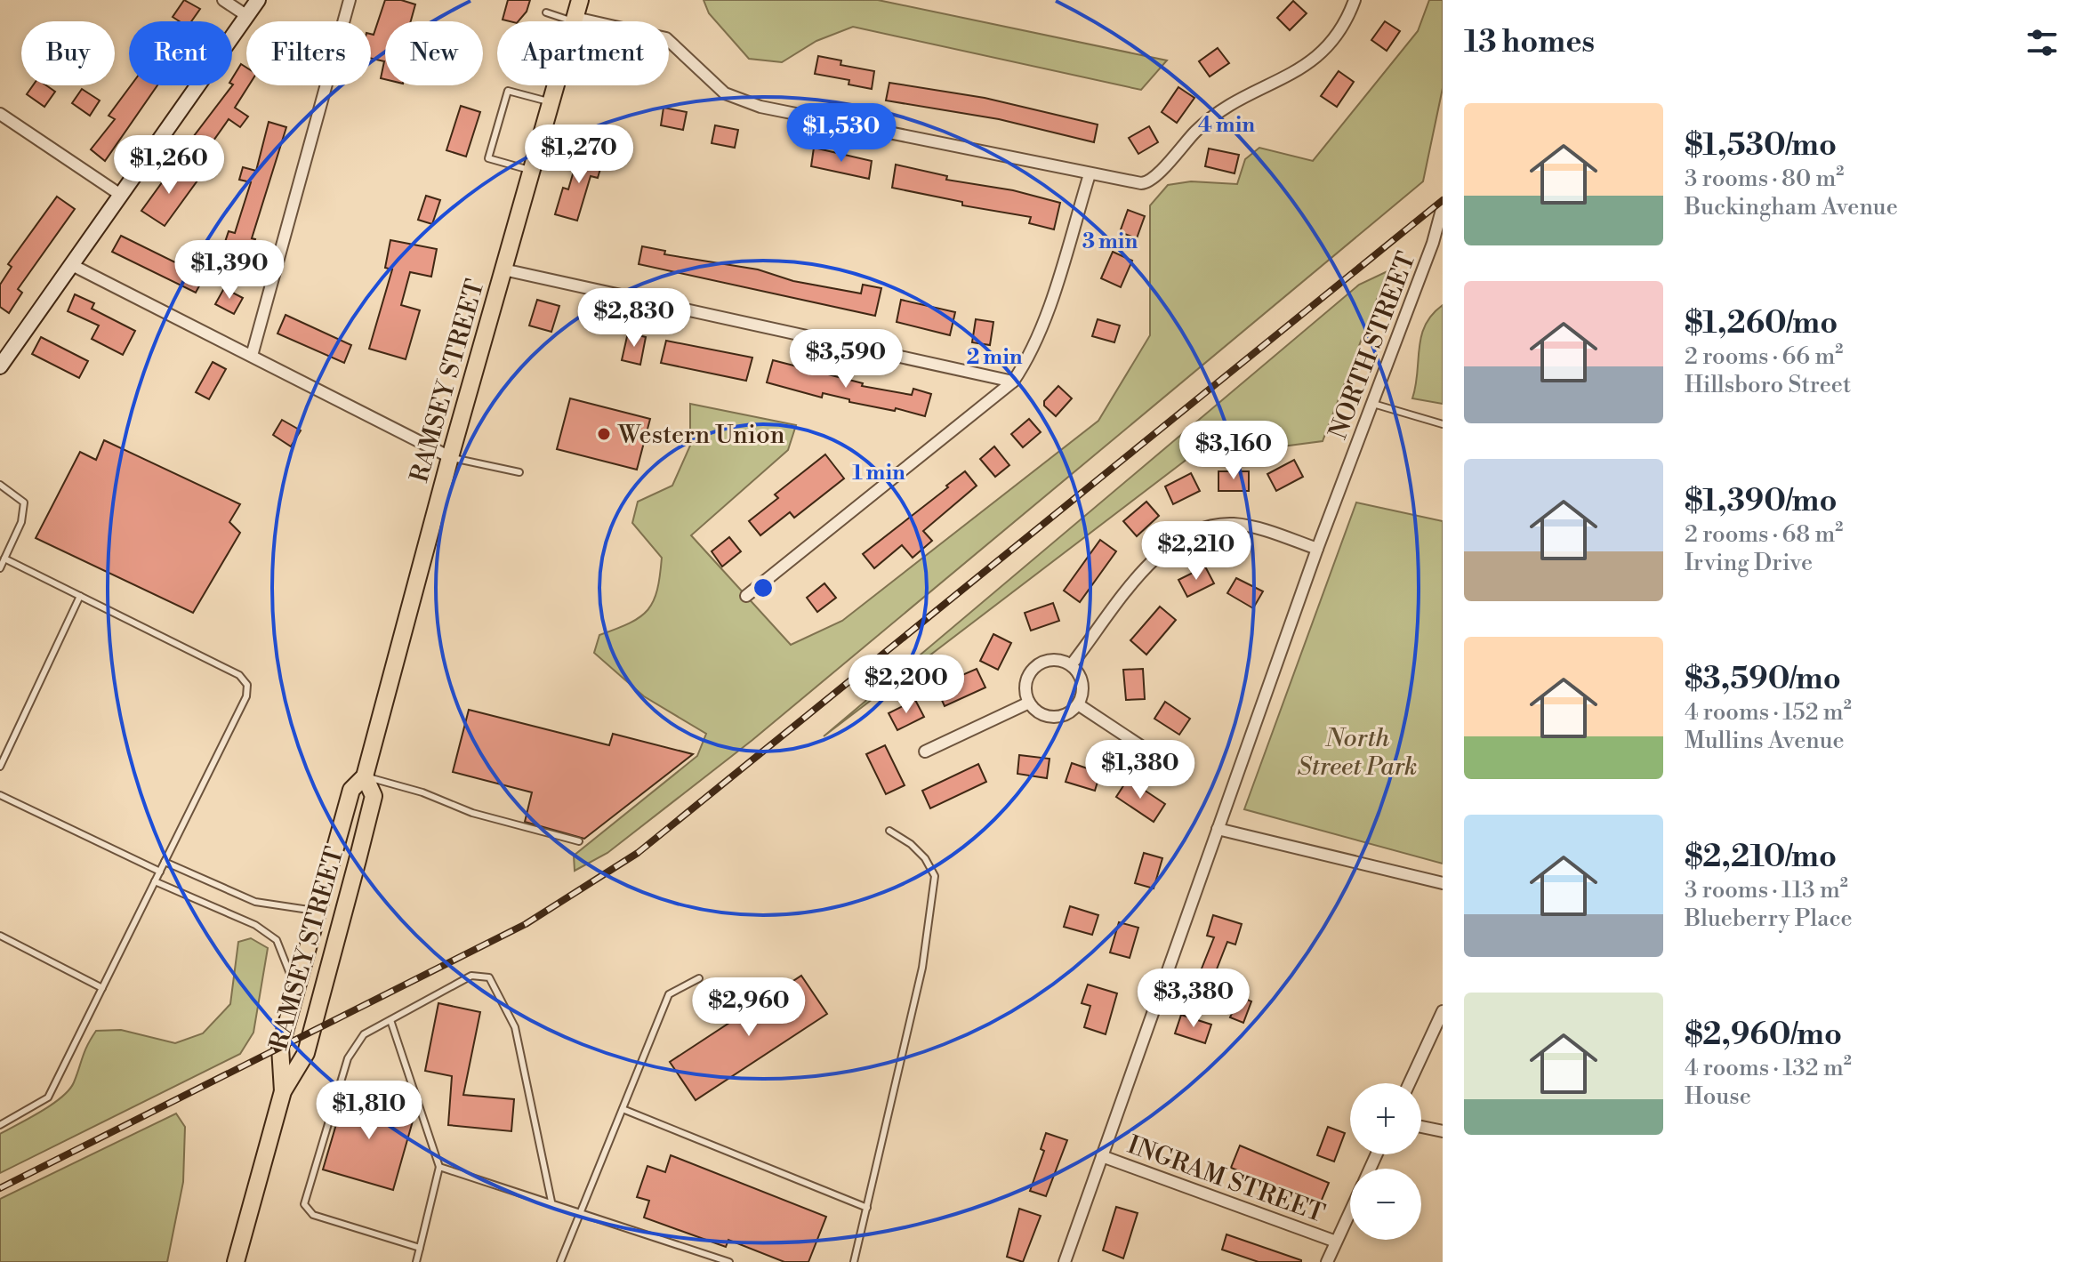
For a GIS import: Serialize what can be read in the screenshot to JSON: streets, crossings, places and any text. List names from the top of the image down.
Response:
{
  "streets": {
    "main road": ["RAMSEY STREET"],
    "street": ["NORTH STREET", "INGRAM STREET"]
  },
  "crossings": [
    ["NORTH STREET", "INGRAM STREET"]
  ],
  "parks": ["North Street Park"],
  "places": ["Western Union"],
  "page": {
    "heading": "13 homes",
    "chip": [
      "Buy",
      "Rent",
      "Filters",
      "New",
      "Apartment"
    ],
    "list": [
      {
        "name": "$1,530/mo",
        "note": "3 rooms · 80 m² · Buckingham Avenue"
      },
      {
        "name": "$1,260/mo",
        "note": "2 rooms · 66 m² · Hillsboro Street"
      },
      {
        "name": "$1,390/mo",
        "note": "2 rooms · 68 m² · Irving Drive"
      },
      {
        "name": "$3,590/mo",
        "note": "4 rooms · 152 m² · Mullins Avenue"
      },
      {
        "name": "$2,210/mo",
        "note": "3 rooms · 113 m² · Blueberry Place"
      },
      {
        "name": "$2,960/mo",
        "note": "4 rooms · 132 m² · House"
      }
    ],
    "price": [
      "$1,530",
      "$1,270",
      "$1,260",
      "$1,390",
      "$2,830",
      "$3,590",
      "$3,160",
      "$2,210",
      "$2,200",
      "$1,380",
      "$3,380",
      "$2,960",
      "$1,810"
    ],
    "map_buttons": ["+", "−"]
  },
  "rings": [
    "4 min",
    "3 min",
    "2 min",
    "1 min"
  ]
}
